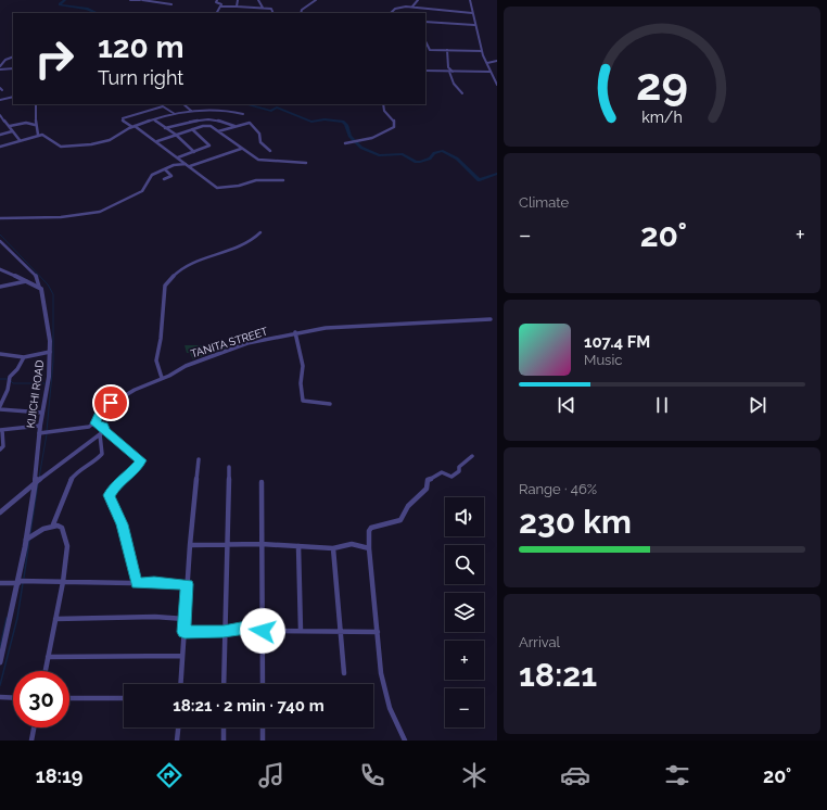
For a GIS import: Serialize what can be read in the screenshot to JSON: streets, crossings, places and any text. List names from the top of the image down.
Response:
{
  "streets": {
    "street": ["TANITA STREET", "KIJICHI ROAD"]
  },
  "page": {
    "turn": ["120 m", "Turn right"],
    "tile": [
      "Climate",
      ["Range · 46%", "230 km"],
      ["Arrival", "18:21"]
    ],
    "heat": ["−", "20°", "+"],
    "song": ["107.4 FM", "Music"],
    "map_buttons": ["+", "−"],
    "limit": "30",
    "trip": "18:21 · 2 min · 740 m",
    "tabs": ["18:19", "20°"],
    "gauge": ["29", "km/h"]
  }
}
